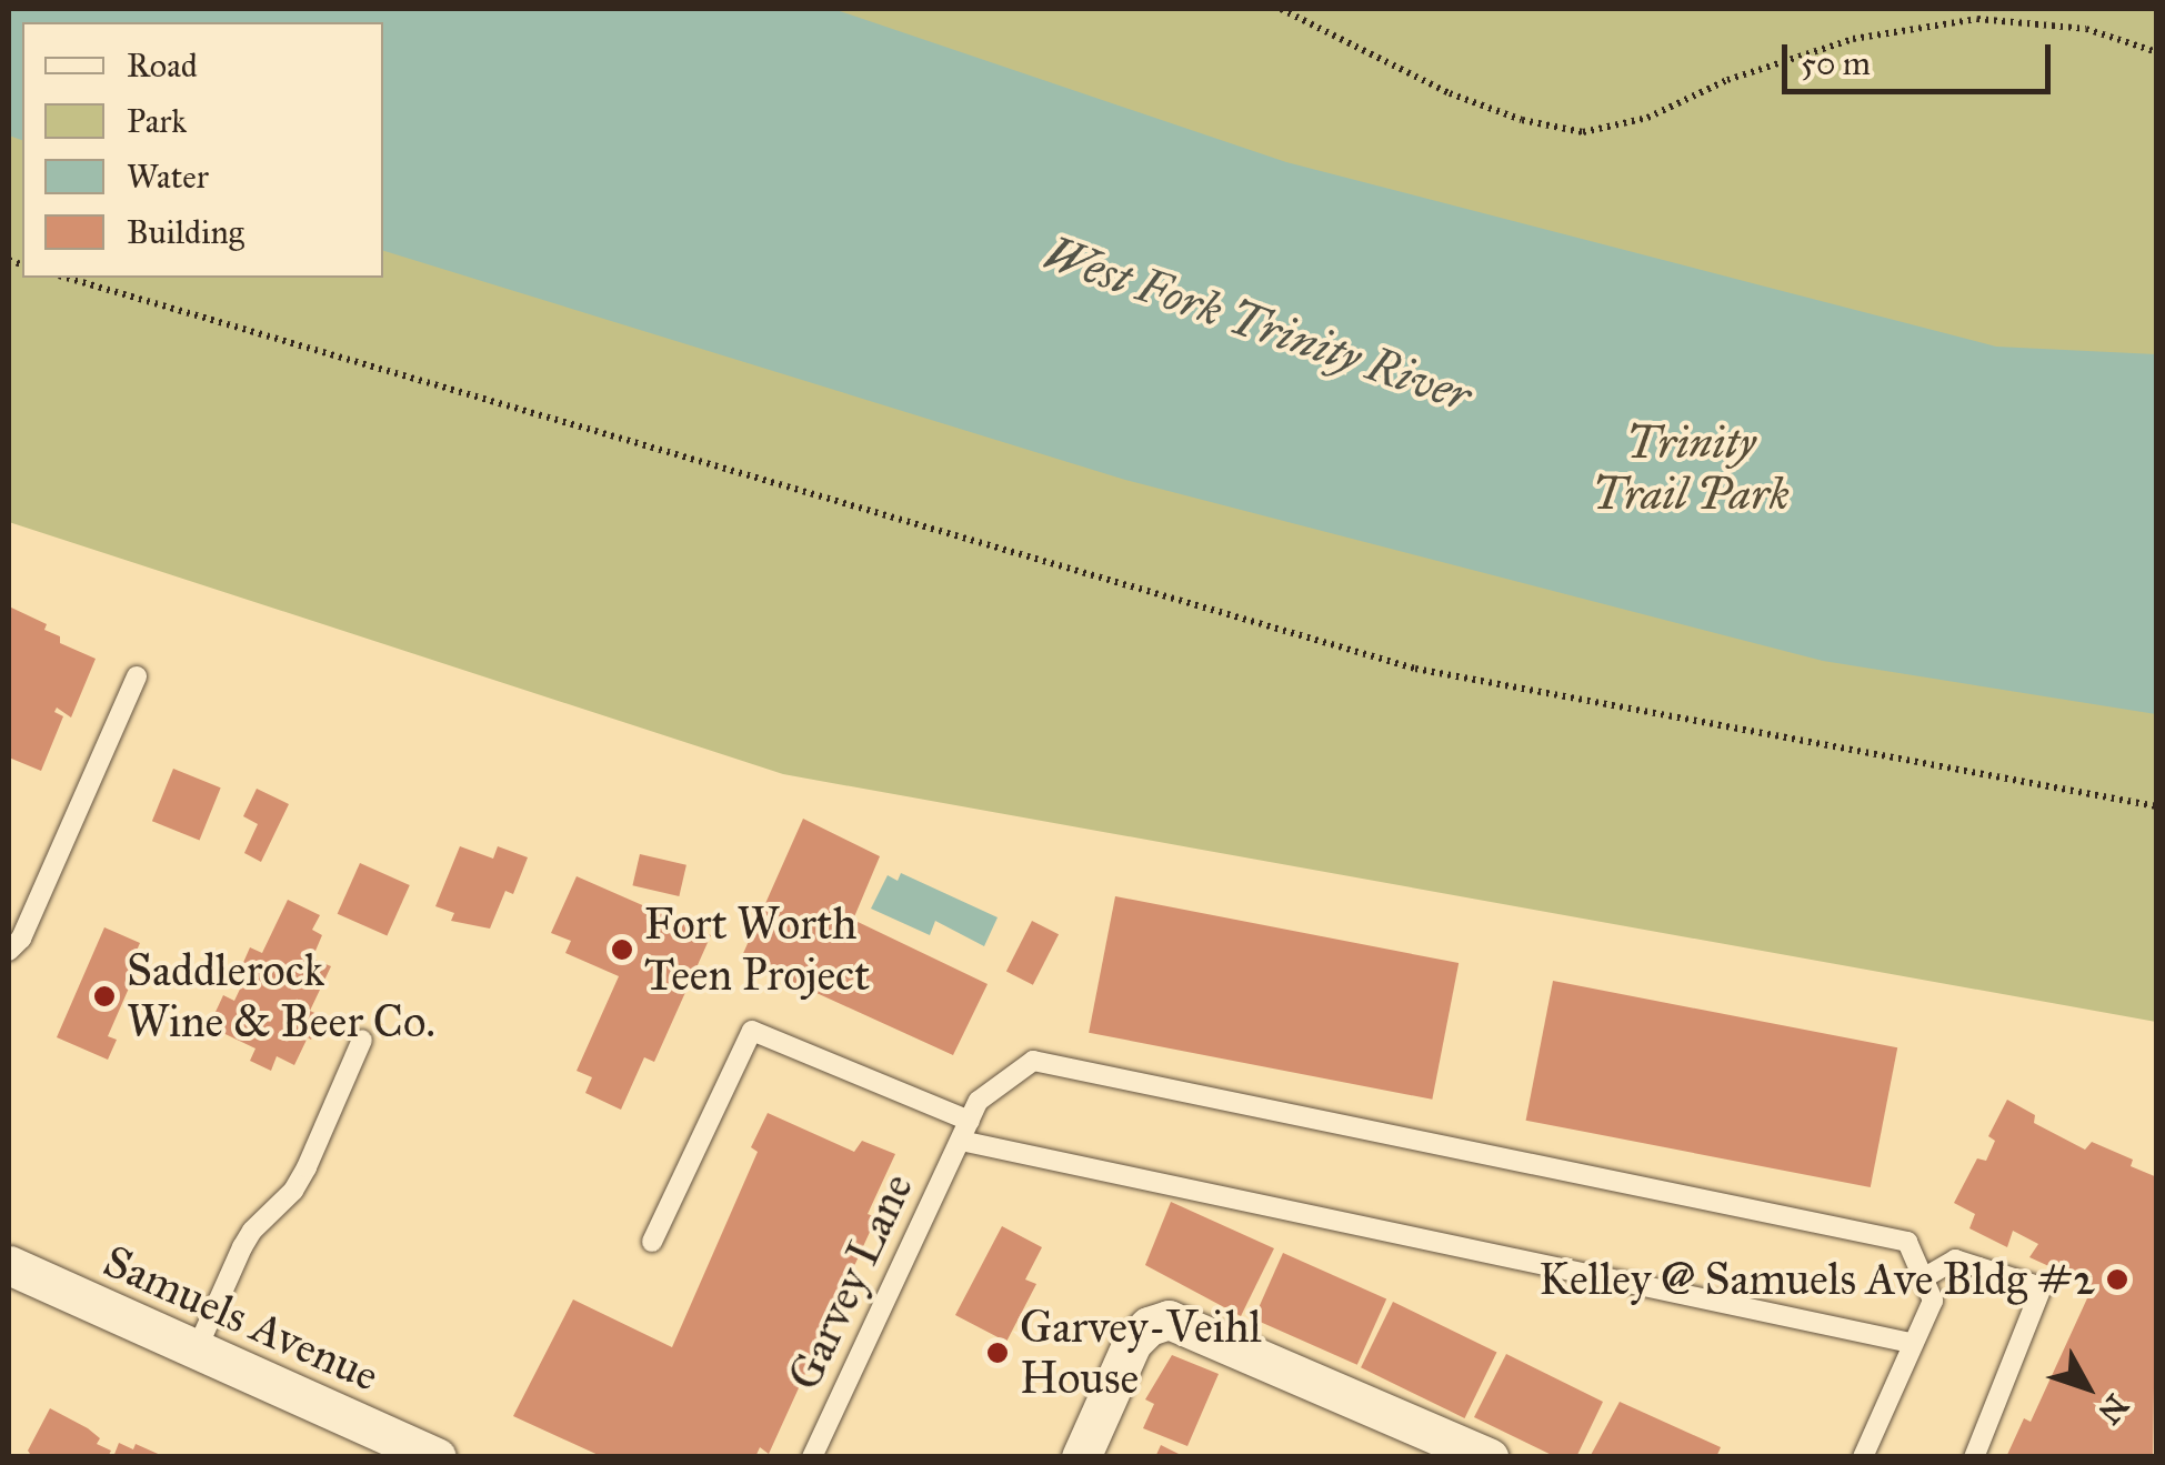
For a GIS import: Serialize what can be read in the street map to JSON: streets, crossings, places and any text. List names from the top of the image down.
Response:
{
  "streets": {
    "street": ["Samuels Avenue"],
    "lane": ["Garvey Lane"]
  },
  "water": ["West Fork Trinity River"],
  "parks": ["Trinity Trail Park"],
  "places": [
    "Fort Worth Teen Project",
    "Saddlerock Wine & Beer Co.",
    "Kelley @ Samuels Ave Bldg #2",
    "Garvey-Veihl House"
  ],
  "legend": [
    "Road",
    "Park",
    "Water",
    "Building"
  ],
  "scale_bar": "50 m",
  "north": "bottom right"
}
